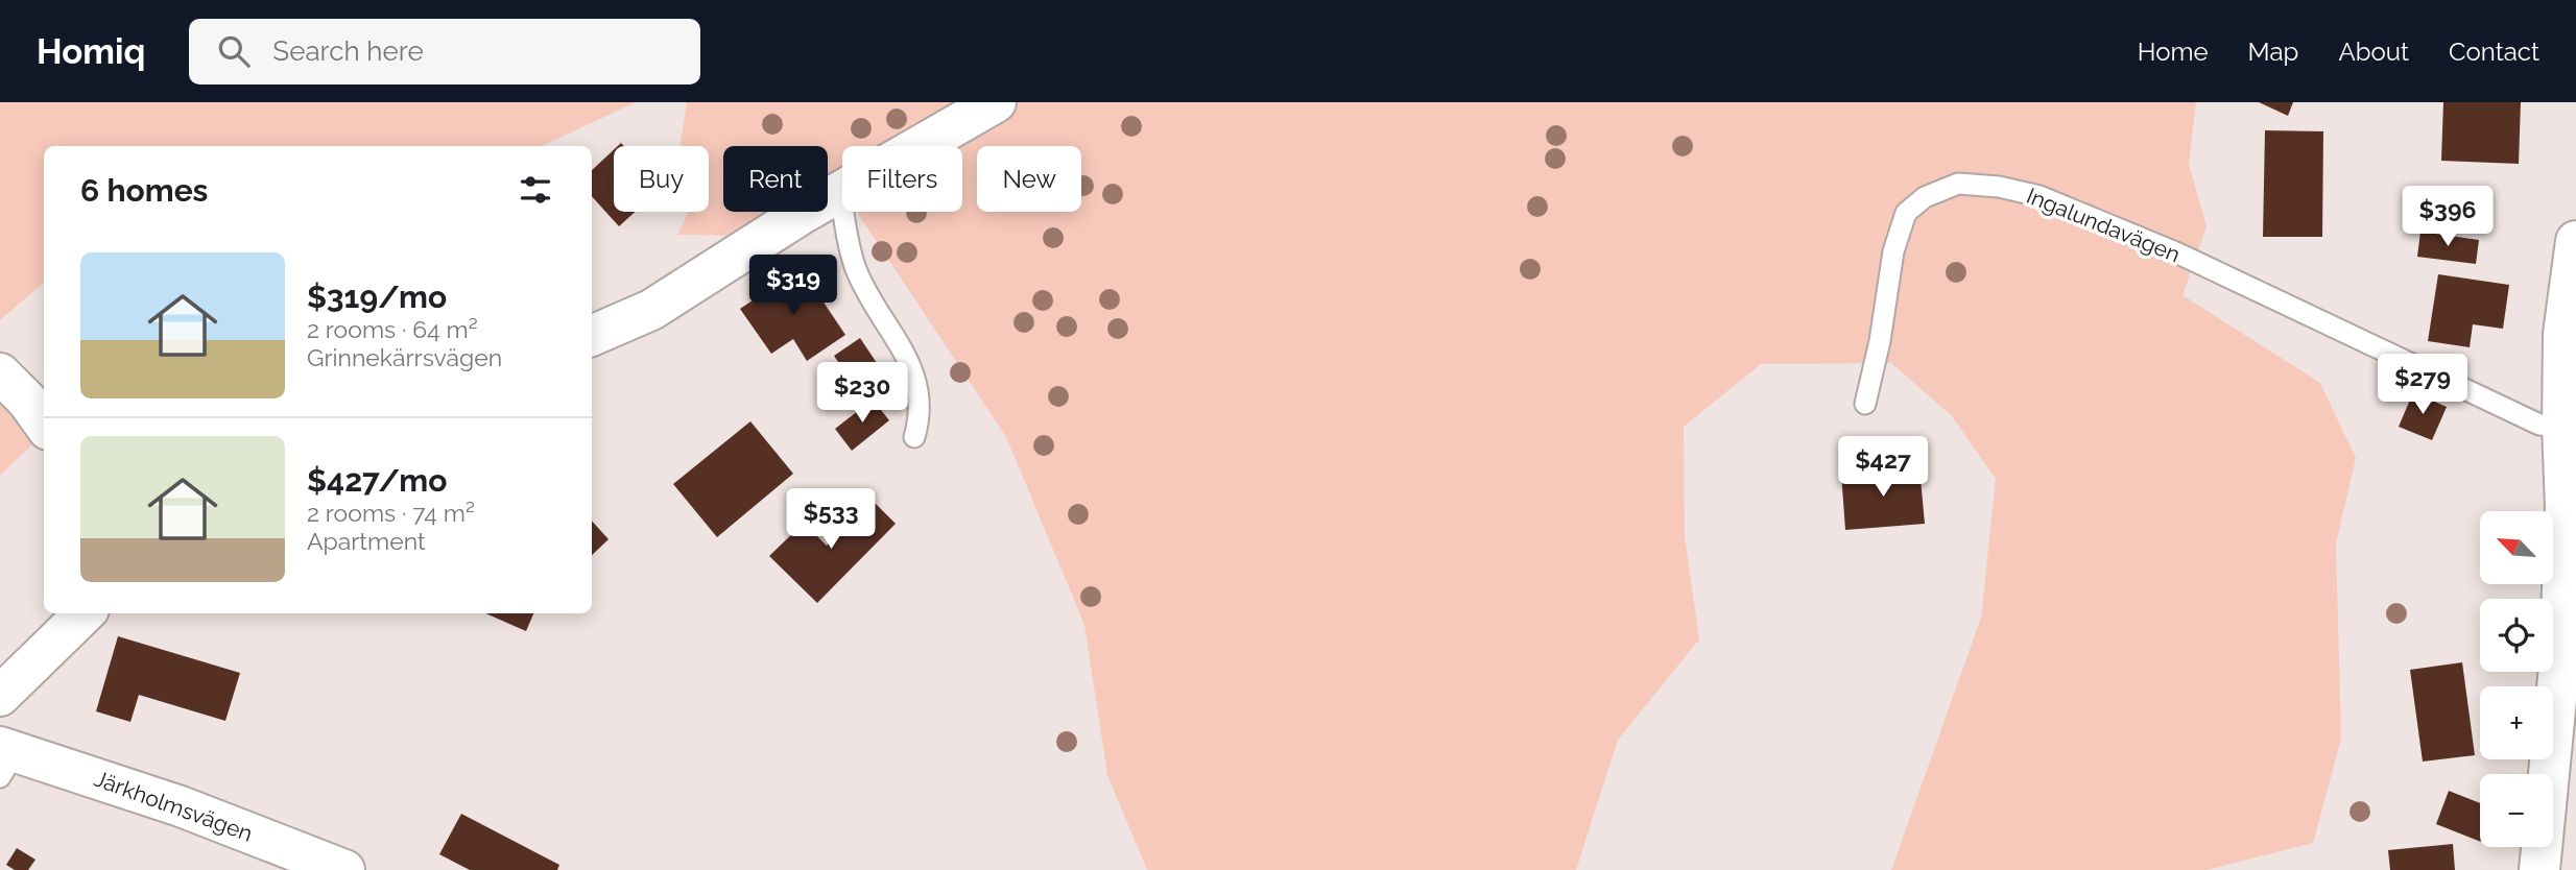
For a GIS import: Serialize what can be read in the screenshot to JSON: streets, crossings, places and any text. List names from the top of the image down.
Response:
{
  "streets": {
    "street": ["Järkholmsvägen"],
    "lane": ["Ingalundavägen"]
  },
  "north": "top left",
  "page": {
    "header": "Homiq",
    "search": "Search here",
    "nav": [
      "Home",
      "Map",
      "About",
      "Contact"
    ],
    "chip": [
      "Buy",
      "Rent",
      "Filters",
      "New"
    ],
    "heading": "6 homes",
    "price": [
      "$396",
      "$319",
      "$279",
      "$230",
      "$427",
      "$533"
    ],
    "list": [
      {
        "name": "$319/mo",
        "note": "2 rooms · 64 m² · Grinnekärrsvägen"
      },
      {
        "name": "$427/mo",
        "note": "2 rooms · 74 m² · Apartment"
      }
    ],
    "map_buttons": ["+", "−"]
  }
}
